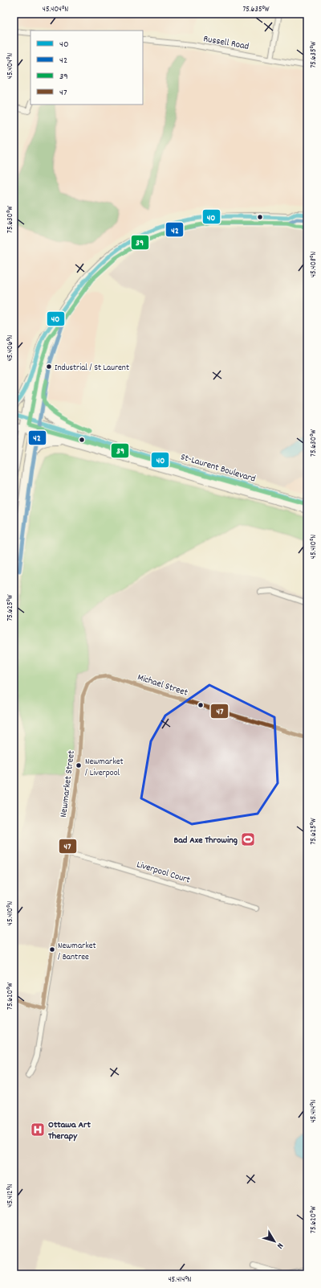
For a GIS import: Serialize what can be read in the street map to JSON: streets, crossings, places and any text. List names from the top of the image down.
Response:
{
  "streets": {
    "main road": ["St-Laurent Boulevard"],
    "street": [
      "Russell Road",
      "Michael Street",
      "Newmarket Street",
      "Liverpool Court"
    ]
  },
  "crossings": [
    ["Michael Street", "Newmarket Street"],
    ["Newmarket Street", "Liverpool Court"]
  ],
  "places": {
    "other": ["Industrial / St Laurent", "Newmarket / Liverpool", "Newmarket / Bantree"],
    "sports": ["Bad Axe Throwing"],
    "hospital": ["Ottawa Art Therapy"]
  },
  "lines": [
    "transit line 40",
    "transit line 42",
    "transit line 39",
    "transit line 47"
  ],
  "legend": [
    "40",
    "42",
    "39",
    "47"
  ],
  "north": "bottom right",
  "coordinates": [
    "45.404°N",
    "75.635°W",
    "75.630°W",
    "45.408°N",
    "45.406°N",
    "45.410°N",
    "75.625°W",
    "75.620°W",
    "45.414°N",
    "45.412°N"
  ]
}
